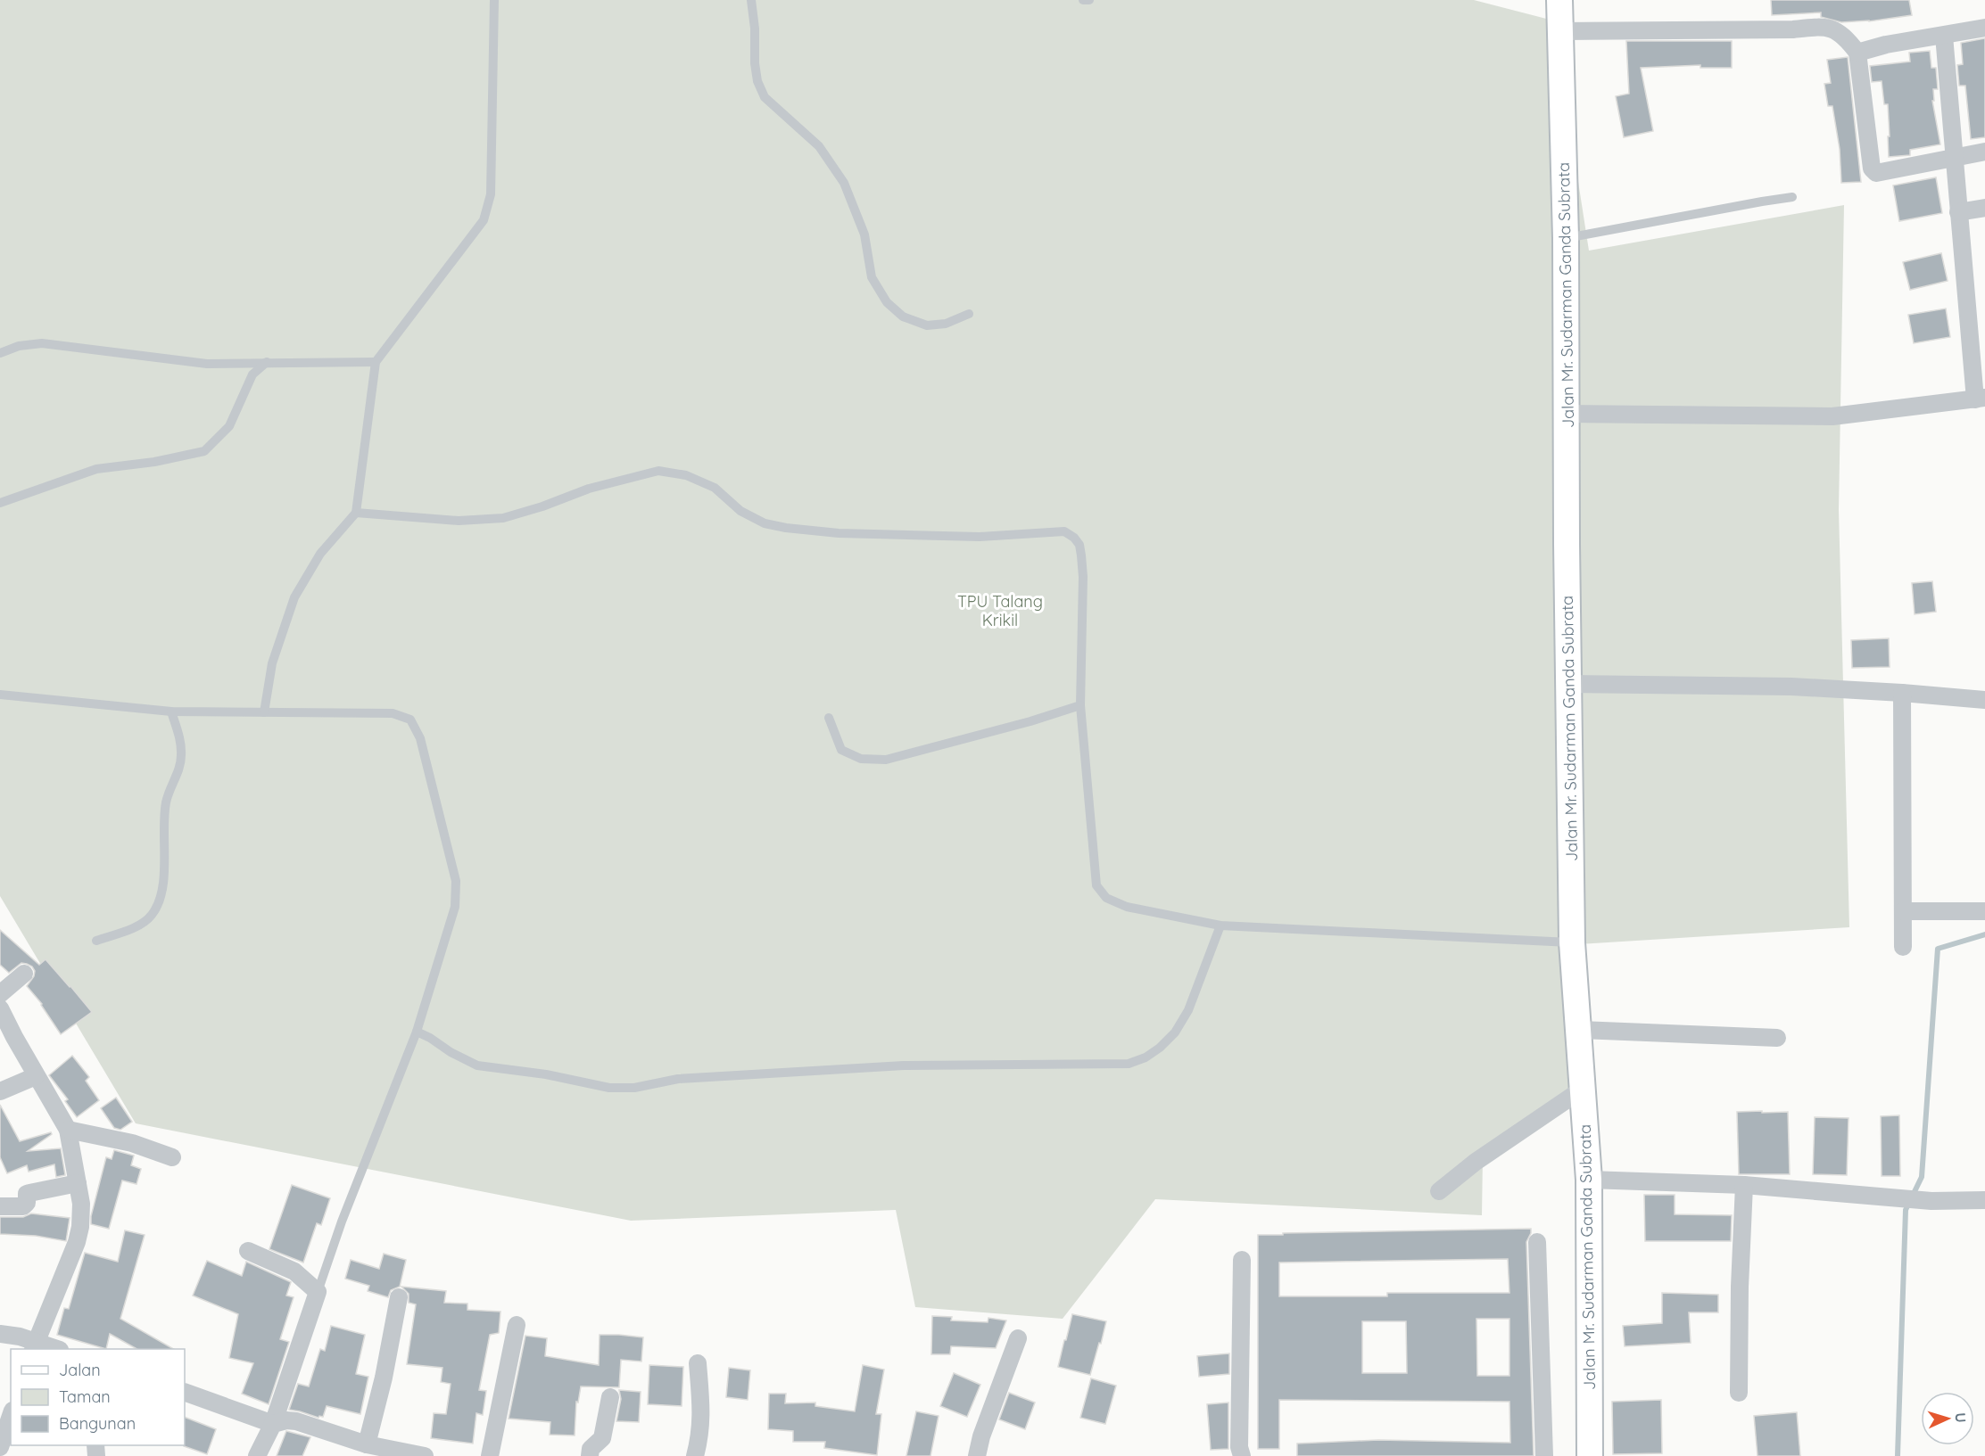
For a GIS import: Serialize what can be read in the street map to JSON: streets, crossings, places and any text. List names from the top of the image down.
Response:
{
  "streets": {
    "street": ["Jalan Mr. Sudarman Ganda Subrata"]
  },
  "parks": ["TPU Talang Krikil"],
  "legend": ["Jalan", "Taman", "Bangunan"],
  "north": "right"
}
